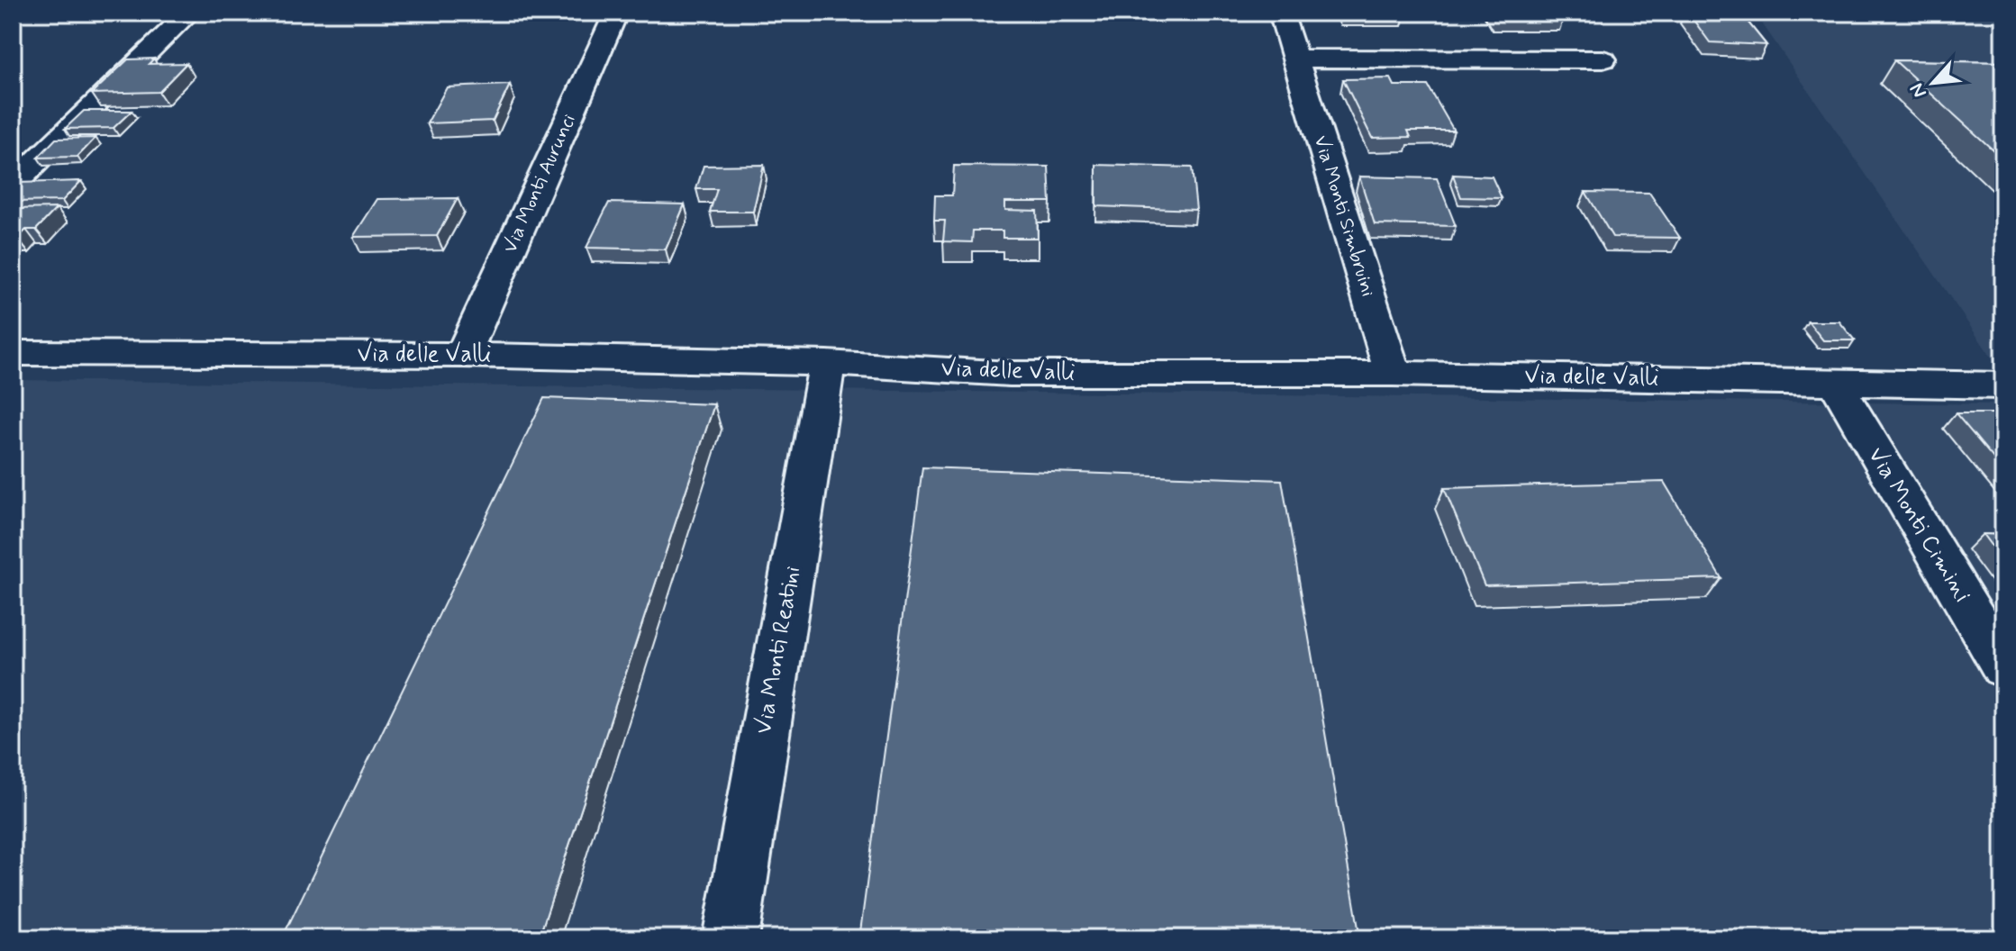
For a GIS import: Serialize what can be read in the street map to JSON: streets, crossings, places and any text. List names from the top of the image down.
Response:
{
  "streets": {
    "street": [
      "Via Monti Aurunci",
      "Via Monti Simbruini",
      "Via delle Valli",
      "Via Monti Cimini",
      "Via Monti Reatini"
    ]
  },
  "crossings": [
    ["Via Monti Aurunci", "Via delle Valli"],
    ["Via Monti Simbruini", "Via delle Valli"],
    ["Via delle Valli", "Via Monti Cimini"],
    ["Via delle Valli", "Via Monti Reatini"]
  ],
  "north": "bottom left"
}
